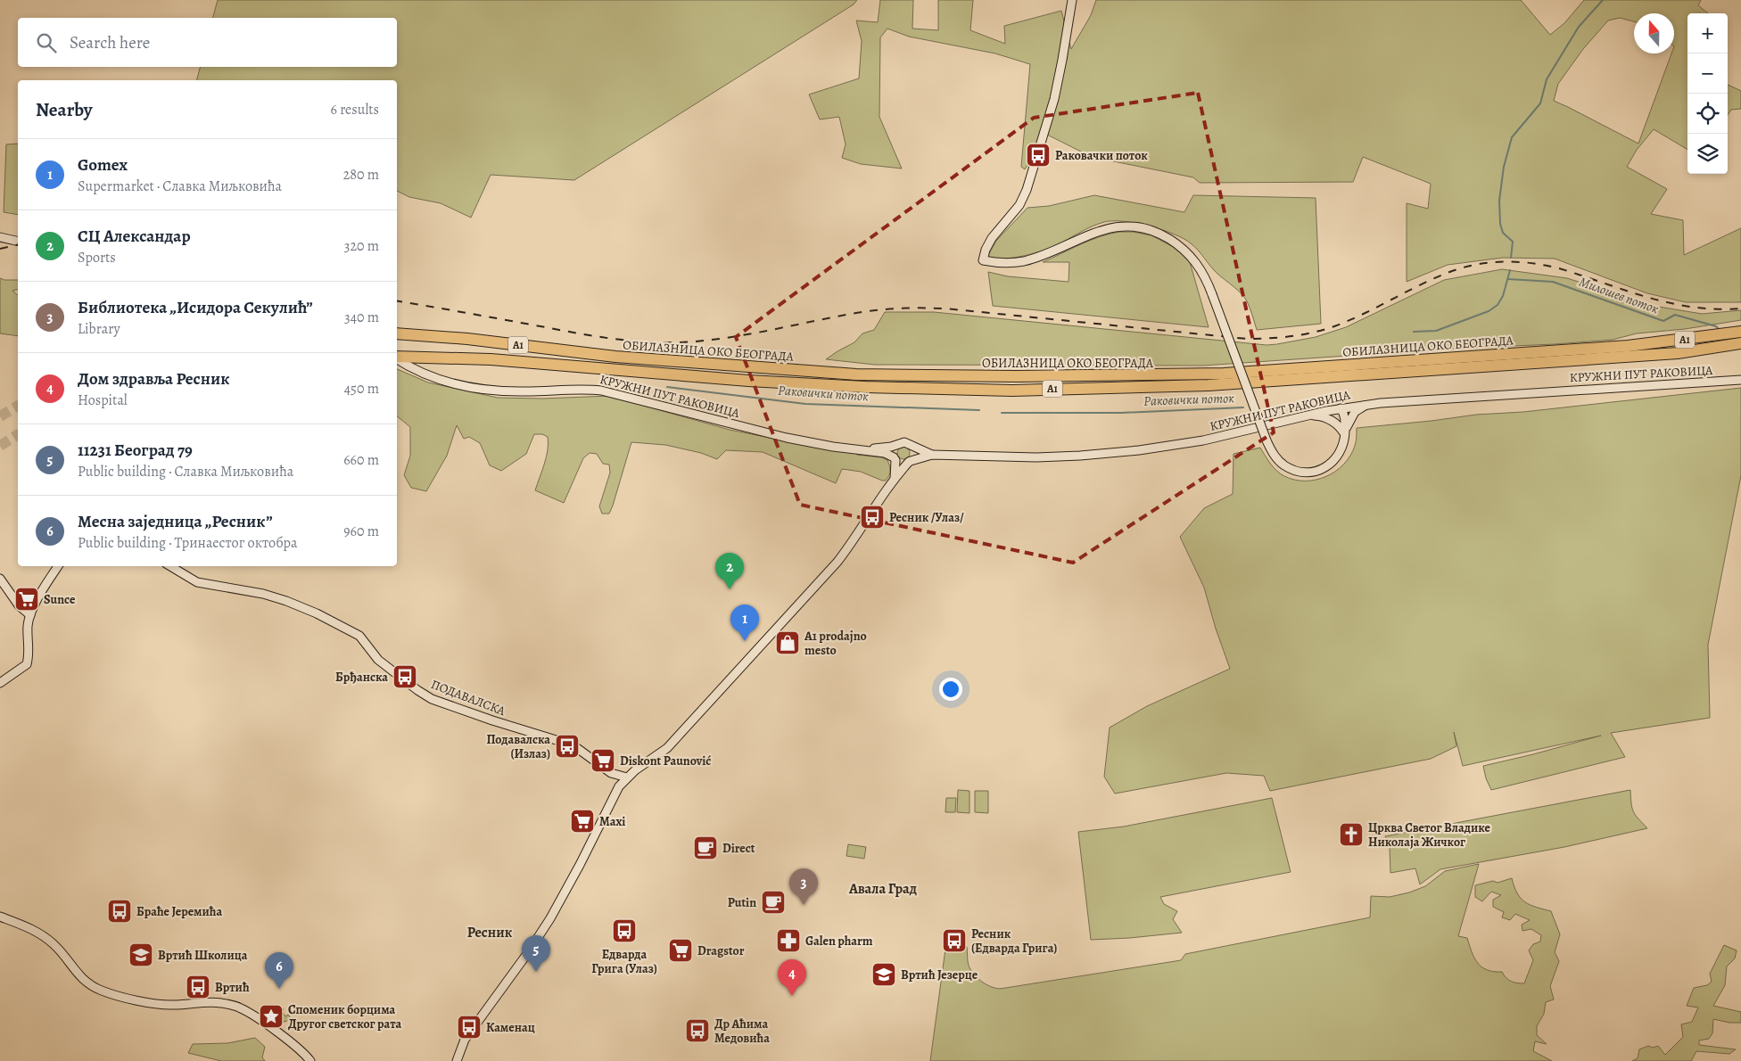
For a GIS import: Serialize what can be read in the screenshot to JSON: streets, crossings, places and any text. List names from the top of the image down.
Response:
{
  "streets": {
    "highway": ["A1", "ОБИЛАЗНИЦА ОКО БЕОГРАДА"],
    "street": ["КРУЖНИ ПУТ РАКОВИЦА", "ПОДАВАЛСКА"]
  },
  "districts": ["Авала Град", "Ресник"],
  "water": ["Милошев поток", "Раковички поток"],
  "places": {
    "bus stop": [
      "Раковачки поток",
      "Ресник /Улаз/",
      "Брђанска",
      "Подавалска (Излаз)",
      "Браће Јеремића",
      "Едварда Грига (Улаз)",
      "Ресник (Едварда Грига)",
      "Вртић",
      "Каменац",
      "Др Аћима Медовића"
    ],
    "supermarket": [
      "Sunce",
      "Diskont Paunović",
      "Maxi",
      "Dragstor"
    ],
    "shop": ["A1 prodajno mesto"],
    "church": ["Црква Светог Владике Николаја Жичког"],
    "cafe": ["Direct", "Putin"],
    "pharmacy": ["Galen pharm"],
    "school or university": ["Вртић Школица", "Вртић Језерце"],
    "place": ["Споменик борцима Другог светског рата"]
  },
  "north": "top",
  "page": {
    "map_buttons": ["+", "−"],
    "search": "Search here",
    "heading": ["Nearby", "6 results"],
    "list": [
      {
        "mark": "1",
        "name": "Gomex",
        "note": "Supermarket · Славка Миљковића",
        "value": "280 m"
      },
      {
        "mark": "2",
        "name": "СЦ Александар",
        "note": "Sports",
        "value": "320 m"
      },
      {
        "mark": "3",
        "name": "Библиотека „Исидора Секулић”",
        "note": "Library",
        "value": "340 m"
      },
      {
        "mark": "4",
        "name": "Дом здравља Ресник",
        "note": "Hospital",
        "value": "450 m"
      },
      {
        "mark": "5",
        "name": "11231 Београд 79",
        "note": "Public building · Славка Миљковића",
        "value": "660 m"
      },
      {
        "mark": "6",
        "name": "Месна заједница „Ресник”",
        "note": "Public building · Тринаестог октобра",
        "value": "960 m"
      }
    ],
    "pins": [
      "2",
      "1",
      "3",
      "5",
      "6",
      "4"
    ]
  }
}
